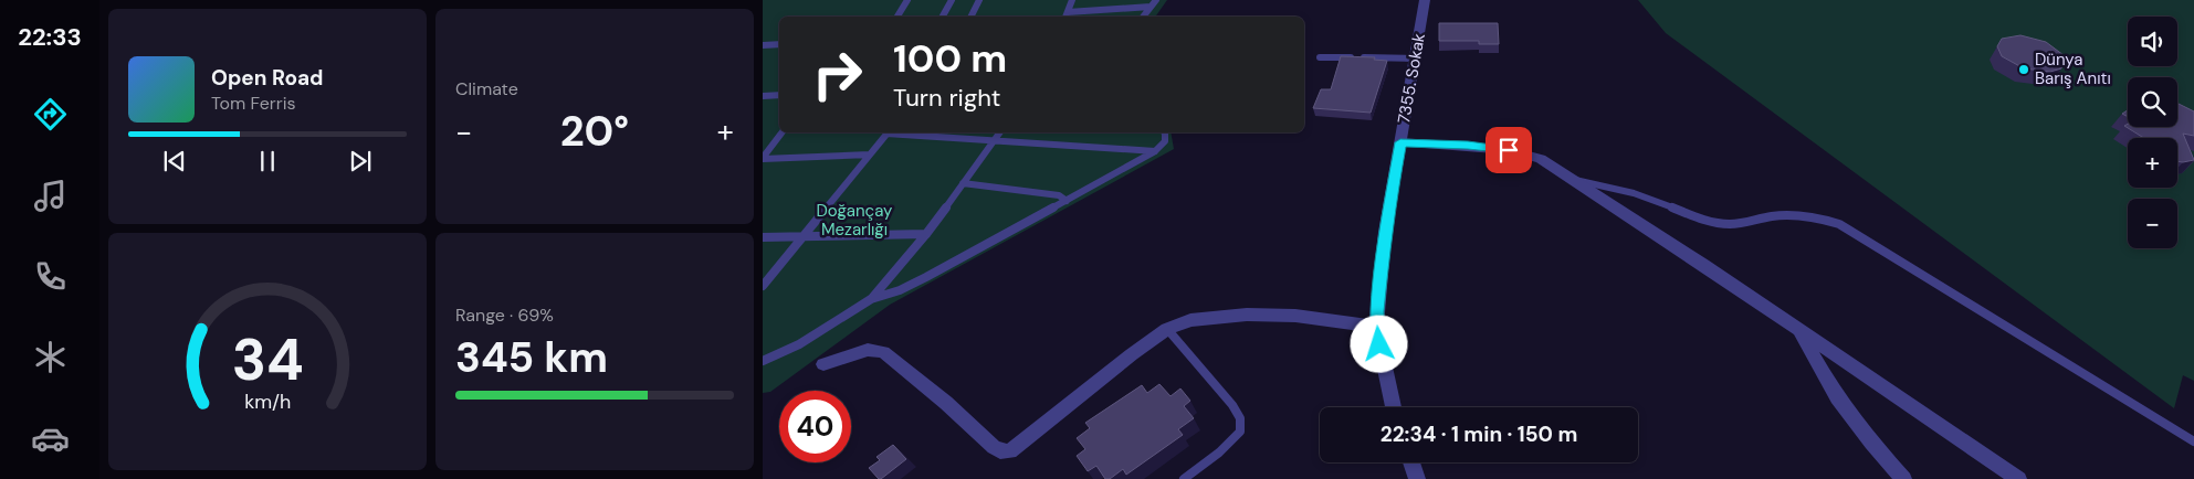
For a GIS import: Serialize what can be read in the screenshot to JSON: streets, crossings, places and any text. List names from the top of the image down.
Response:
{
  "streets": {
    "street": ["7355. Sokak"]
  },
  "parks": ["Doğançay Mezarlığı"],
  "places": ["Dünya Barış Anıtı"],
  "page": {
    "tabs": "22:33",
    "tile": [
      "Climate",
      ["Range · 69%", "345 km"]
    ],
    "map_buttons": ["+", "−"],
    "turn": ["100 m", "Turn right"],
    "song": ["Open Road", "Tom Ferris"],
    "heat": ["−", "20°", "+"],
    "limit": "40",
    "trip": "22:34 · 1 min · 150 m",
    "gauge": ["34", "km/h"]
  }
}
